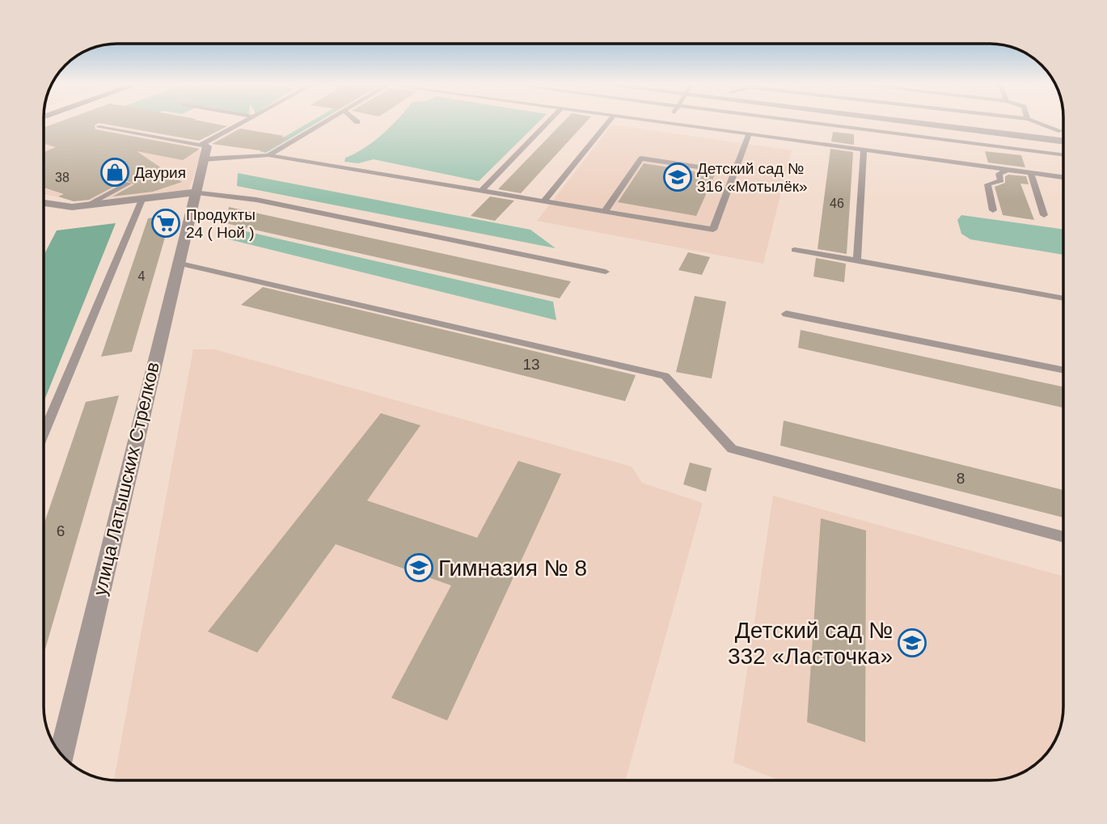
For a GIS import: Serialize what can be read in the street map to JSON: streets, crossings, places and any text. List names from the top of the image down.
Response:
{
  "streets": {
    "street": ["улица Латышских Стрелков"]
  },
  "places": {
    "shop": ["Даурия"],
    "school or university": ["Детский сад № 316 «Мотылёк»", "Гимназия № 8", "Детский сад № 332 «Ласточка»"],
    "supermarket": ["Продукты 24 ( Ной )"]
  },
  "house_numbers": [
    "38",
    "46",
    "4",
    "13",
    "8",
    "6"
  ]
}
